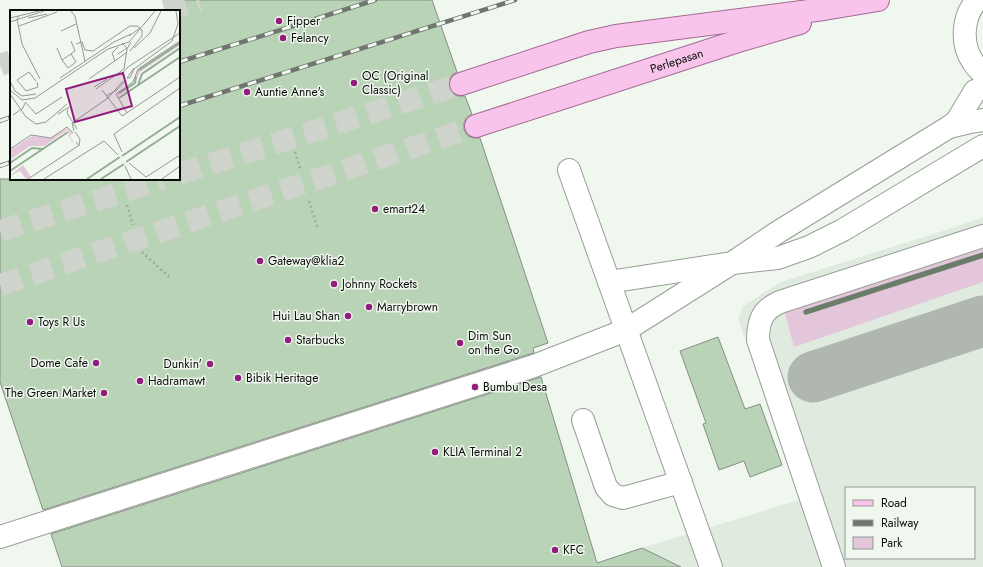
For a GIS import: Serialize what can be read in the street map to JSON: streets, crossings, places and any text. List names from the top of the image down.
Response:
{
  "streets": {
    "main road": ["Perlepasan"]
  },
  "places": [
    "Fipper",
    "Felancy",
    "OC (Original Classic)",
    "Auntie Anne's",
    "emart24",
    "Gateway@klia2",
    "Johnny Rockets",
    "Marrybrown",
    "Hui Lau Shan",
    "Toys R Us",
    "Starbucks",
    "Dim Sun on the Go",
    "Dome Cafe",
    "Dunkin'",
    "Bibik Heritage",
    "Hadramawt",
    "Bumbu Desa",
    "The Green Market",
    "KLIA Terminal 2",
    "KFC"
  ],
  "legend": ["Road", "Railway", "Park"]
}
